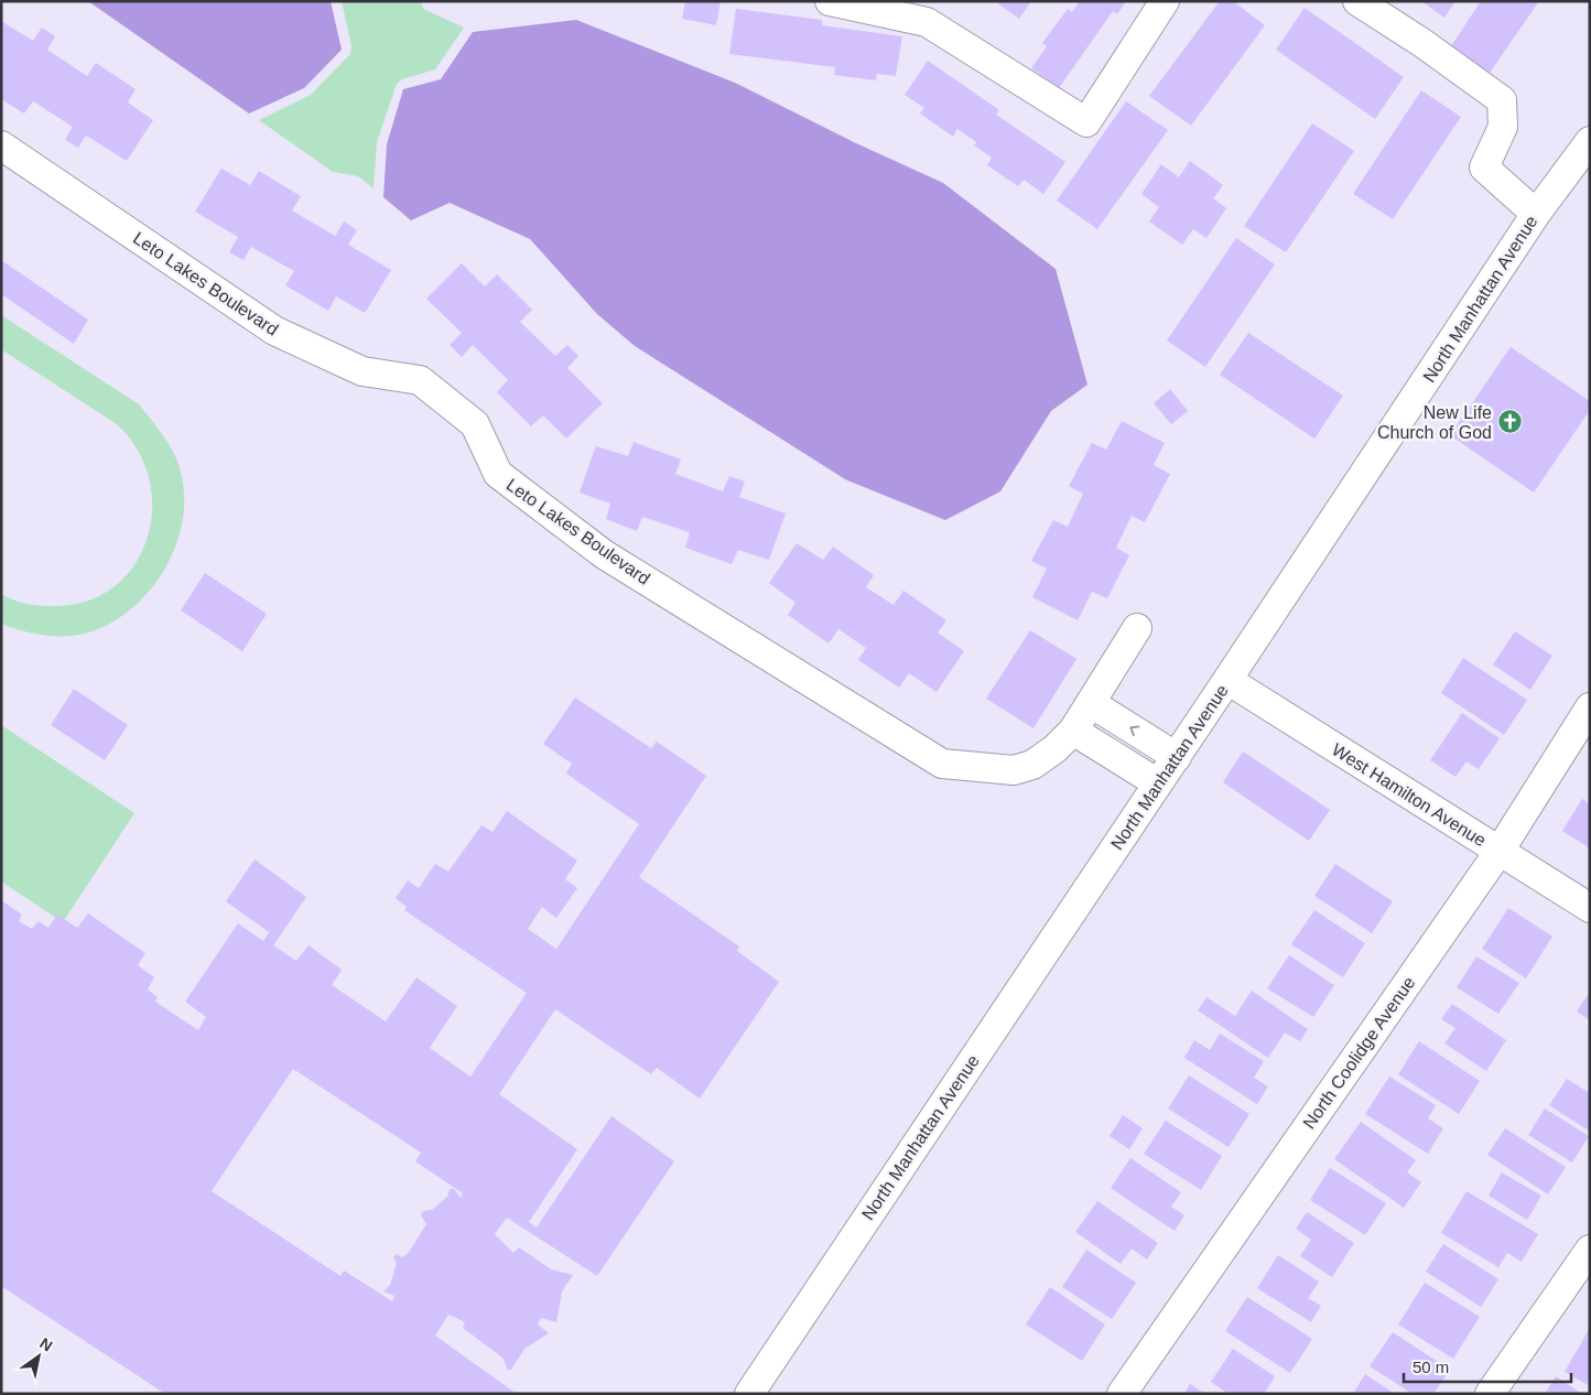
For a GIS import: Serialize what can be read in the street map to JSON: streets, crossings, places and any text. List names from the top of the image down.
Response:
{
  "streets": {
    "street": [
      "Leto Lakes Boulevard",
      "North Manhattan Avenue",
      "West Hamilton Avenue",
      "North Coolidge Avenue"
    ]
  },
  "crossings": [
    ["North Manhattan Avenue", "West Hamilton Avenue"],
    ["West Hamilton Avenue", "North Coolidge Avenue"]
  ],
  "places": {
    "church": ["New Life Church of God"]
  },
  "scale_bar": "50 m",
  "north": "top right"
}
